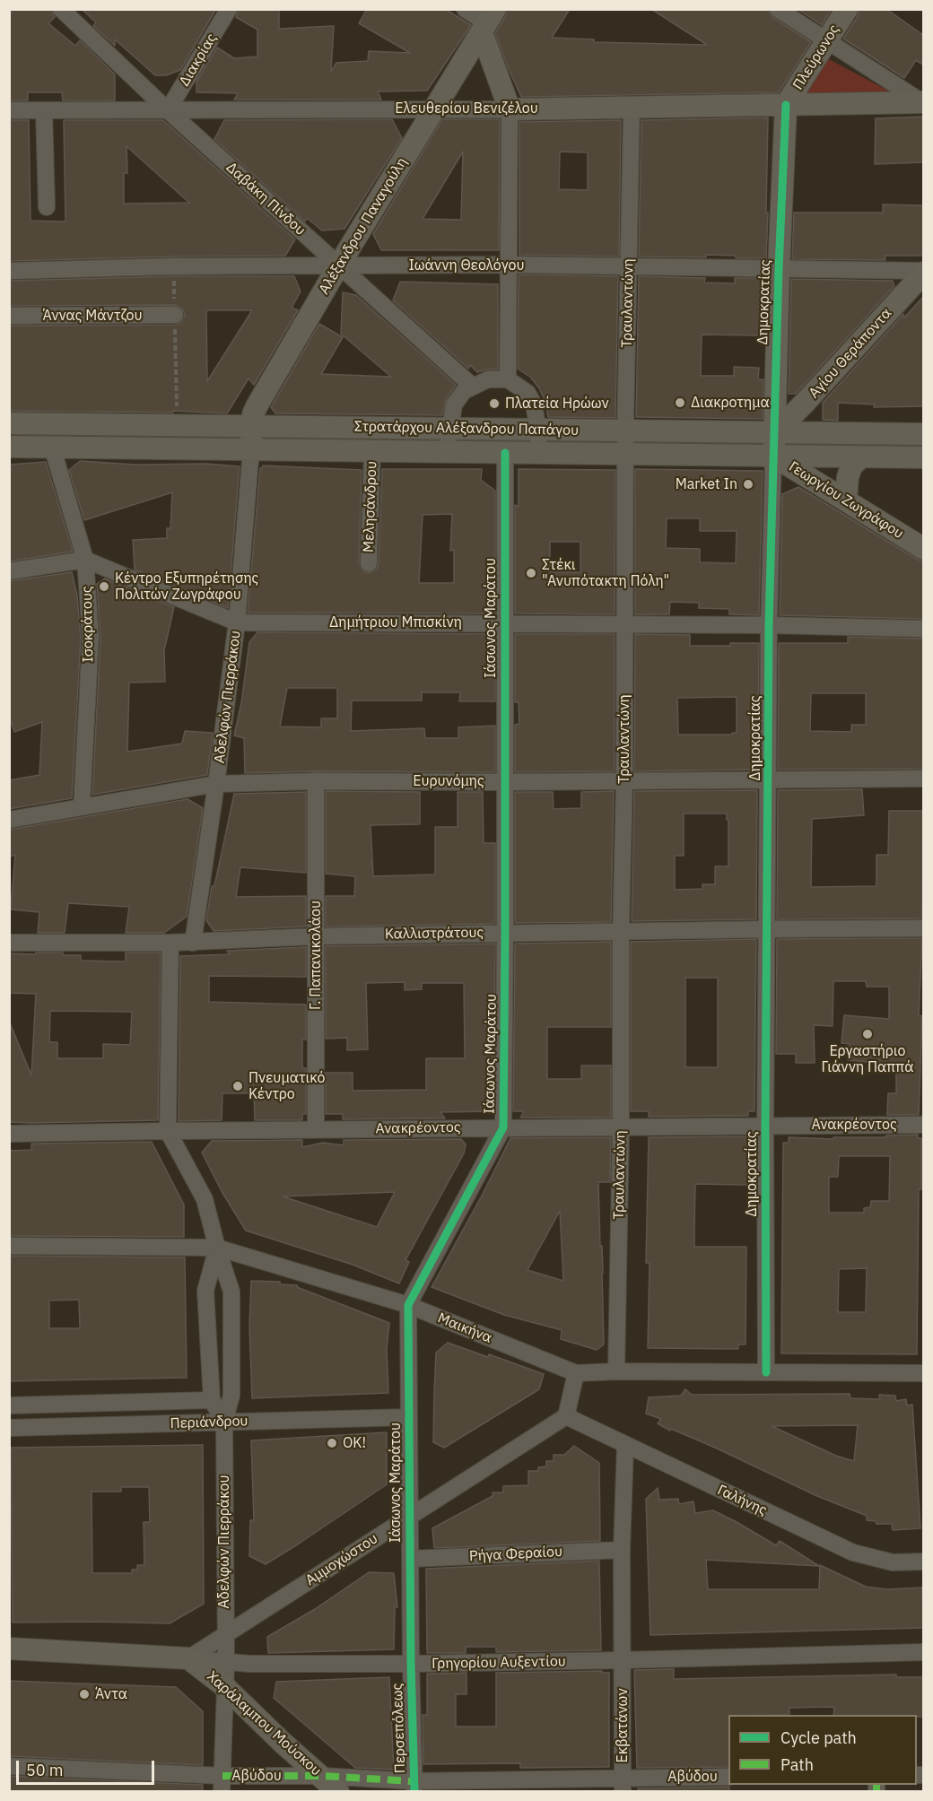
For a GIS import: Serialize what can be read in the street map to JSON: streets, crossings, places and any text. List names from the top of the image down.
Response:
{
  "streets": {
    "street": [
      "Πλεύρωνος",
      "Διακρίας",
      "Ελευθερίου Βενιζέλου",
      "Δαβάκη Πίνδου",
      "Αλέξανδρου Παναγούλη",
      "Ιωάννη Θεολόγου",
      "Δημοκρατίας",
      "Τραυλαντώνη",
      "Άννας Μάντζου",
      "Αγίου Θεράποντα",
      "Στρατάρχου Αλέξανδρου Παπάγου",
      "Γεωργίου Ζωγράφου",
      "Μελησάνδρου",
      "Ιάσωνος Μαράτου",
      "Δημήτριου Μπισκίνη",
      "Ισοκράτους",
      "Αδελφών Πιερράκου",
      "Ευρυνόμης",
      "Καλλιστράτους",
      "Γ. Παπανικολάου",
      "Ανακρέοντος",
      "Μαικήνα",
      "Περιάνδρου",
      "Γαλήνης",
      "Ρήγα Φεραίου",
      "Αμμοχώστου",
      "Γρηγορίου Αυξεντίου",
      "Χαράλαμπου Μούσκου",
      "Εκβατάνων",
      "Περσεπόλεως",
      "Αβύδου"
    ]
  },
  "crossings": [
    ["Πλεύρωνος", "Ελευθερίου Βενιζέλου"],
    ["Πλεύρωνος", "Δημοκρατίας"],
    ["Διακρίας", "Ελευθερίου Βενιζέλου"],
    ["Διακρίας", "Δαβάκη Πίνδου"],
    ["Ελευθερίου Βενιζέλου", "Δαβάκη Πίνδου"],
    ["Ελευθερίου Βενιζέλου", "Αλέξανδρου Παναγούλη"],
    ["Ελευθερίου Βενιζέλου", "Δημοκρατίας"],
    ["Ελευθερίου Βενιζέλου", "Τραυλαντώνη"],
    ["Δαβάκη Πίνδου", "Αλέξανδρου Παναγούλη"],
    ["Δαβάκη Πίνδου", "Ιωάννη Θεολόγου"],
    ["Αλέξανδρου Παναγούλη", "Ιωάννη Θεολόγου"],
    ["Αλέξανδρου Παναγούλη", "Στρατάρχου Αλέξανδρου Παπάγου"],
    ["Αλέξανδρου Παναγούλη", "Αδελφών Πιερράκου"],
    ["Ιωάννη Θεολόγου", "Δημοκρατίας"],
    ["Ιωάννη Θεολόγου", "Τραυλαντώνη"],
    ["Ιωάννη Θεολόγου", "Αγίου Θεράποντα"],
    ["Δημοκρατίας", "Αγίου Θεράποντα"],
    ["Δημοκρατίας", "Στρατάρχου Αλέξανδρου Παπάγου"],
    ["Δημοκρατίας", "Γεωργίου Ζωγράφου"],
    ["Δημοκρατίας", "Δημήτριου Μπισκίνη"],
    ["Δημοκρατίας", "Ευρυνόμης"],
    ["Δημοκρατίας", "Καλλιστράτους"],
    ["Δημοκρατίας", "Ανακρέοντος"],
    ["Δημοκρατίας", "Μαικήνα"],
    ["Τραυλαντώνη", "Στρατάρχου Αλέξανδρου Παπάγου"],
    ["Τραυλαντώνη", "Δημήτριου Μπισκίνη"],
    ["Τραυλαντώνη", "Ευρυνόμης"],
    ["Τραυλαντώνη", "Καλλιστράτους"],
    ["Τραυλαντώνη", "Ανακρέοντος"],
    ["Τραυλαντώνη", "Μαικήνα"],
    ["Αγίου Θεράποντα", "Στρατάρχου Αλέξανδρου Παπάγου"],
    ["Στρατάρχου Αλέξανδρου Παπάγου", "Γεωργίου Ζωγράφου"],
    ["Στρατάρχου Αλέξανδρου Παπάγου", "Μελησάνδρου"],
    ["Στρατάρχου Αλέξανδρου Παπάγου", "Ιάσωνος Μαράτου"],
    ["Στρατάρχου Αλέξανδρου Παπάγου", "Ισοκράτους"],
    ["Στρατάρχου Αλέξανδρου Παπάγου", "Αδελφών Πιερράκου"],
    ["Ιάσωνος Μαράτου", "Δημήτριου Μπισκίνη"],
    ["Ιάσωνος Μαράτου", "Ευρυνόμης"],
    ["Ιάσωνος Μαράτου", "Καλλιστράτους"],
    ["Ιάσωνος Μαράτου", "Ανακρέοντος"],
    ["Ιάσωνος Μαράτου", "Μαικήνα"],
    ["Ιάσωνος Μαράτου", "Περιάνδρου"],
    ["Ιάσωνος Μαράτου", "Ρήγα Φεραίου"],
    ["Ιάσωνος Μαράτου", "Αμμοχώστου"],
    ["Ιάσωνος Μαράτου", "Γρηγορίου Αυξεντίου"],
    ["Ιάσωνος Μαράτου", "Περσεπόλεως"],
    ["Δημήτριου Μπισκίνη", "Ισοκράτους"],
    ["Δημήτριου Μπισκίνη", "Αδελφών Πιερράκου"],
    ["Ισοκράτους", "Ευρυνόμης"],
    ["Αδελφών Πιερράκου", "Ευρυνόμης"],
    ["Αδελφών Πιερράκου", "Καλλιστράτους"],
    ["Αδελφών Πιερράκου", "Ανακρέοντος"],
    ["Αδελφών Πιερράκου", "Μαικήνα"],
    ["Αδελφών Πιερράκου", "Περιάνδρου"],
    ["Αδελφών Πιερράκου", "Αμμοχώστου"],
    ["Αδελφών Πιερράκου", "Γρηγορίου Αυξεντίου"],
    ["Αδελφών Πιερράκου", "Χαράλαμπου Μούσκου"],
    ["Αδελφών Πιερράκου", "Αβύδου"],
    ["Ευρυνόμης", "Γ. Παπανικολάου"],
    ["Καλλιστράτους", "Γ. Παπανικολάου"],
    ["Γ. Παπανικολάου", "Ανακρέοντος"],
    ["Γαλήνης", "Αμμοχώστου"],
    ["Αμμοχώστου", "Γρηγορίου Αυξεντίου"],
    ["Αμμοχώστου", "Χαράλαμπου Μούσκου"],
    ["Γρηγορίου Αυξεντίου", "Χαράλαμπου Μούσκου"],
    ["Γρηγορίου Αυξεντίου", "Εκβατάνων"],
    ["Γρηγορίου Αυξεντίου", "Περσεπόλεως"],
    ["Χαράλαμπου Μούσκου", "Αβύδου"],
    ["Εκβατάνων", "Αβύδου"],
    ["Περσεπόλεως", "Αβύδου"]
  ],
  "places": [
    "Διακροτημα",
    "Πλατεία Ηρώων",
    "Market In",
    "Στέκι \"Ανυπότακτη Πόλη\"",
    "Κέντρο Εξυπηρέτησης Πολιτών Ζωγράφου",
    "Εργαστήριο Γιάννη Παππά",
    "Πνευματικό Κέντρο",
    "ΟΚ!",
    "Άντα"
  ],
  "legend": ["Cycle path", "Path"],
  "scale_bar": "50 m"
}
